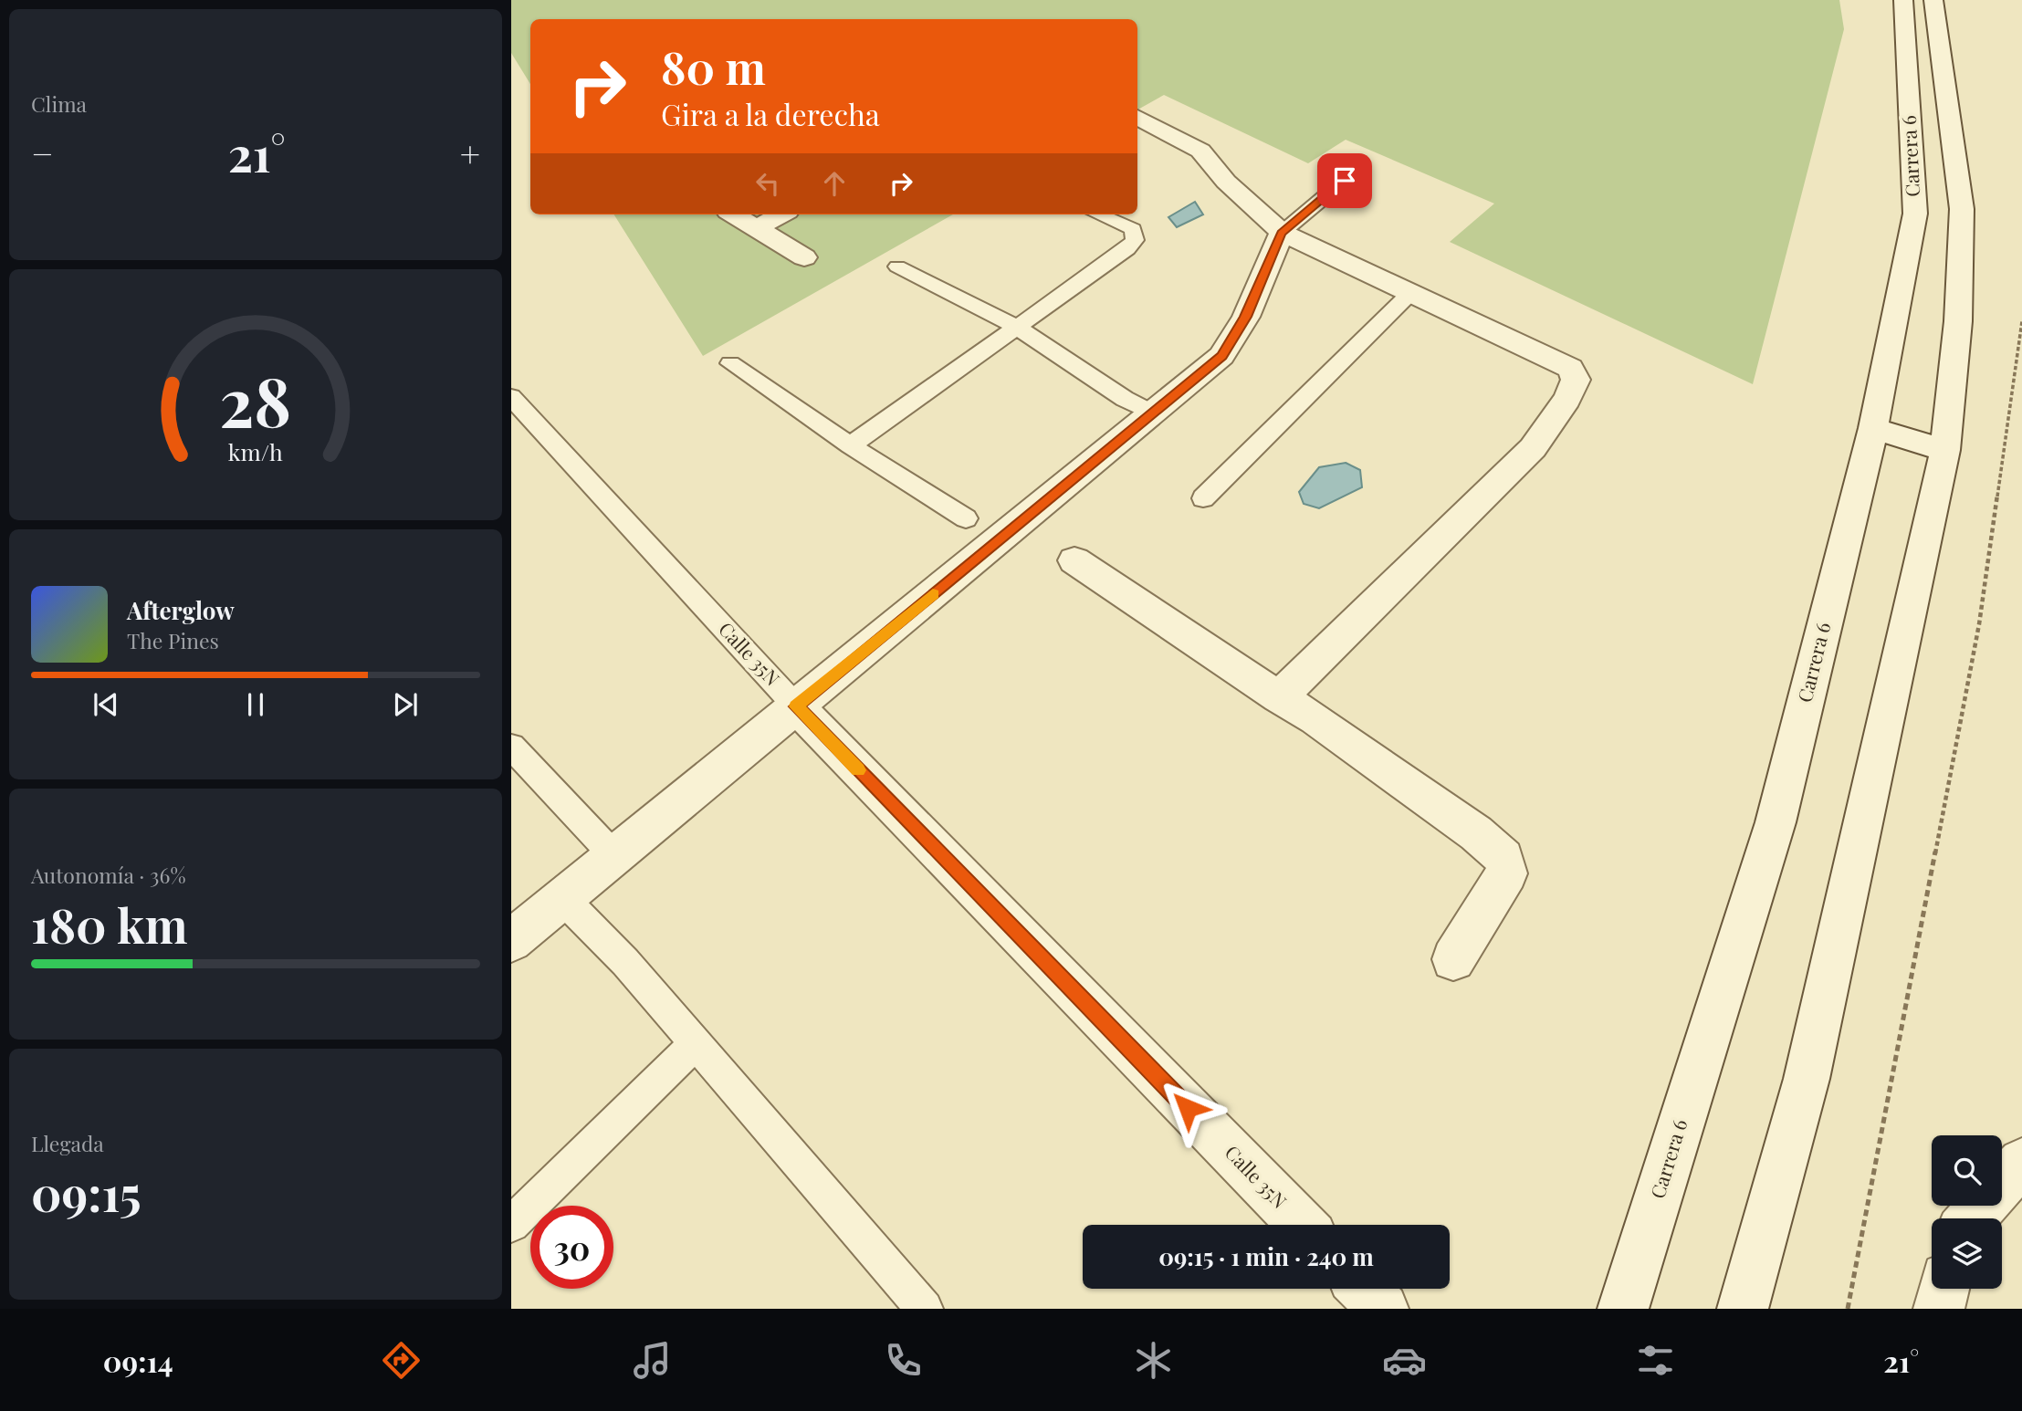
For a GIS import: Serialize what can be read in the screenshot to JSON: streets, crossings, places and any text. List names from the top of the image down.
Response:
{
  "streets": {
    "main road": ["Carrera 6", "Calle 35N"]
  },
  "page": {
    "tile": [
      "Clima",
      ["Autonomía · 36%", "180 km"],
      ["Llegada", "09:15"]
    ],
    "turn": ["80 m", "Gira a la derecha"],
    "heat": ["−", "21°", "+"],
    "song": ["Afterglow", "The Pines"],
    "limit": "30",
    "trip": "09:15 · 1 min · 240 m",
    "tabs": ["09:14", "21°"],
    "gauge": ["28", "km/h"]
  }
}
